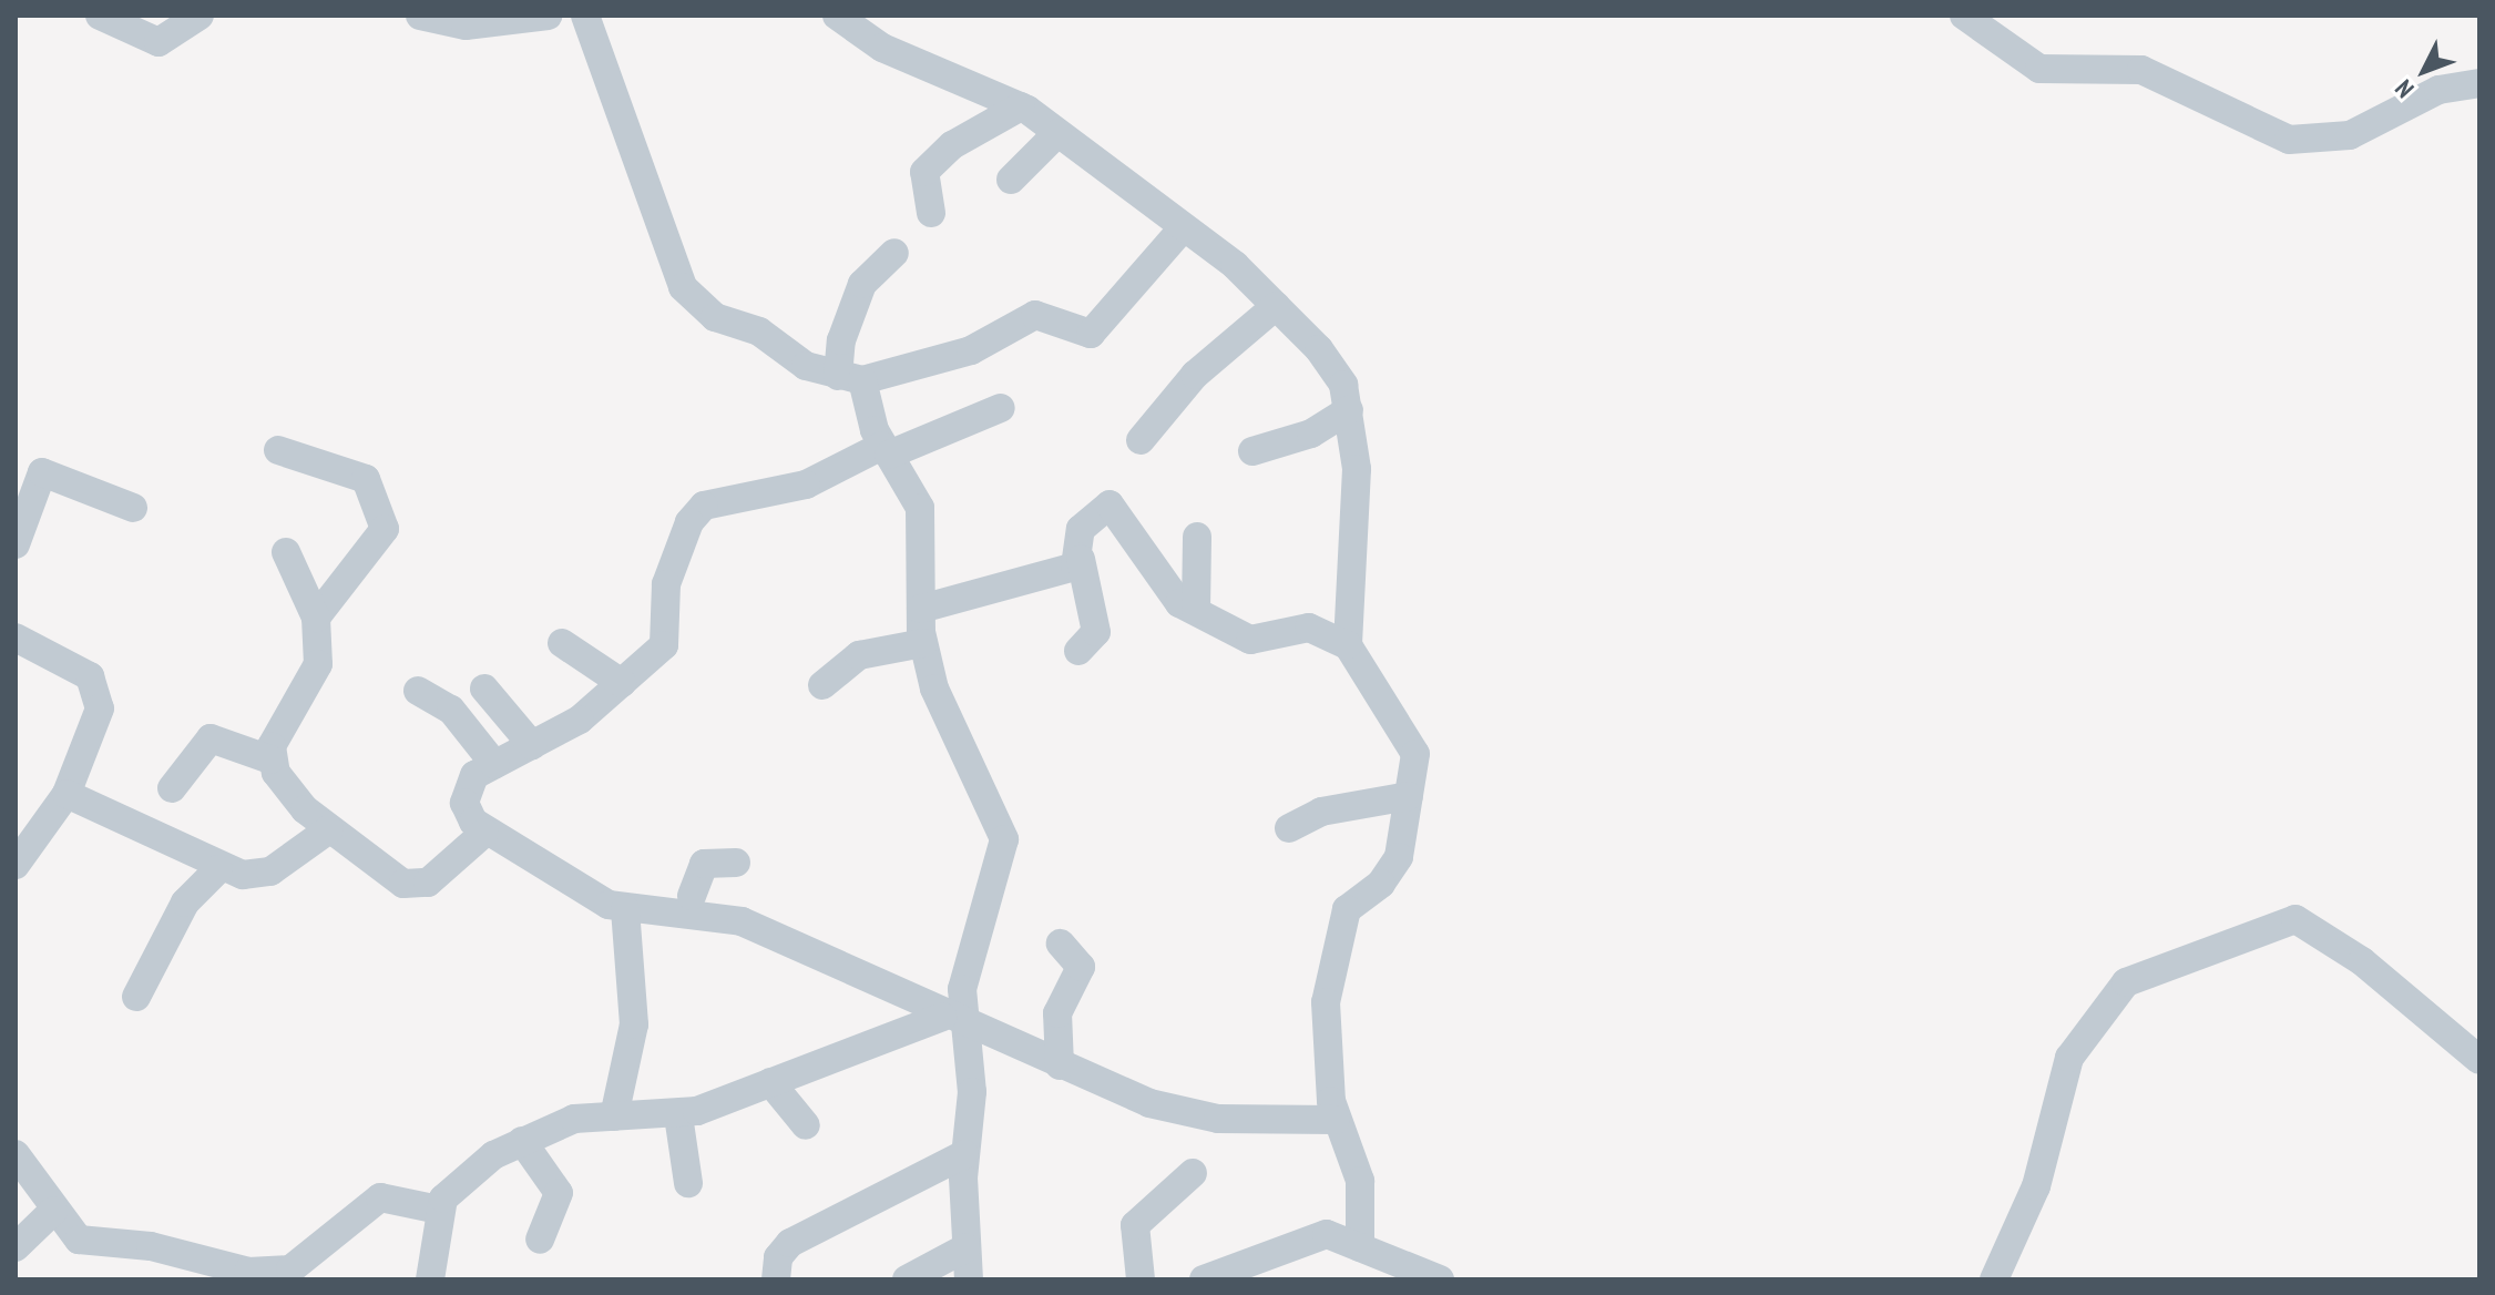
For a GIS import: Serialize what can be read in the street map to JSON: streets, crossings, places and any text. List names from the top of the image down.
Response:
{
  "north": "bottom left"
}
